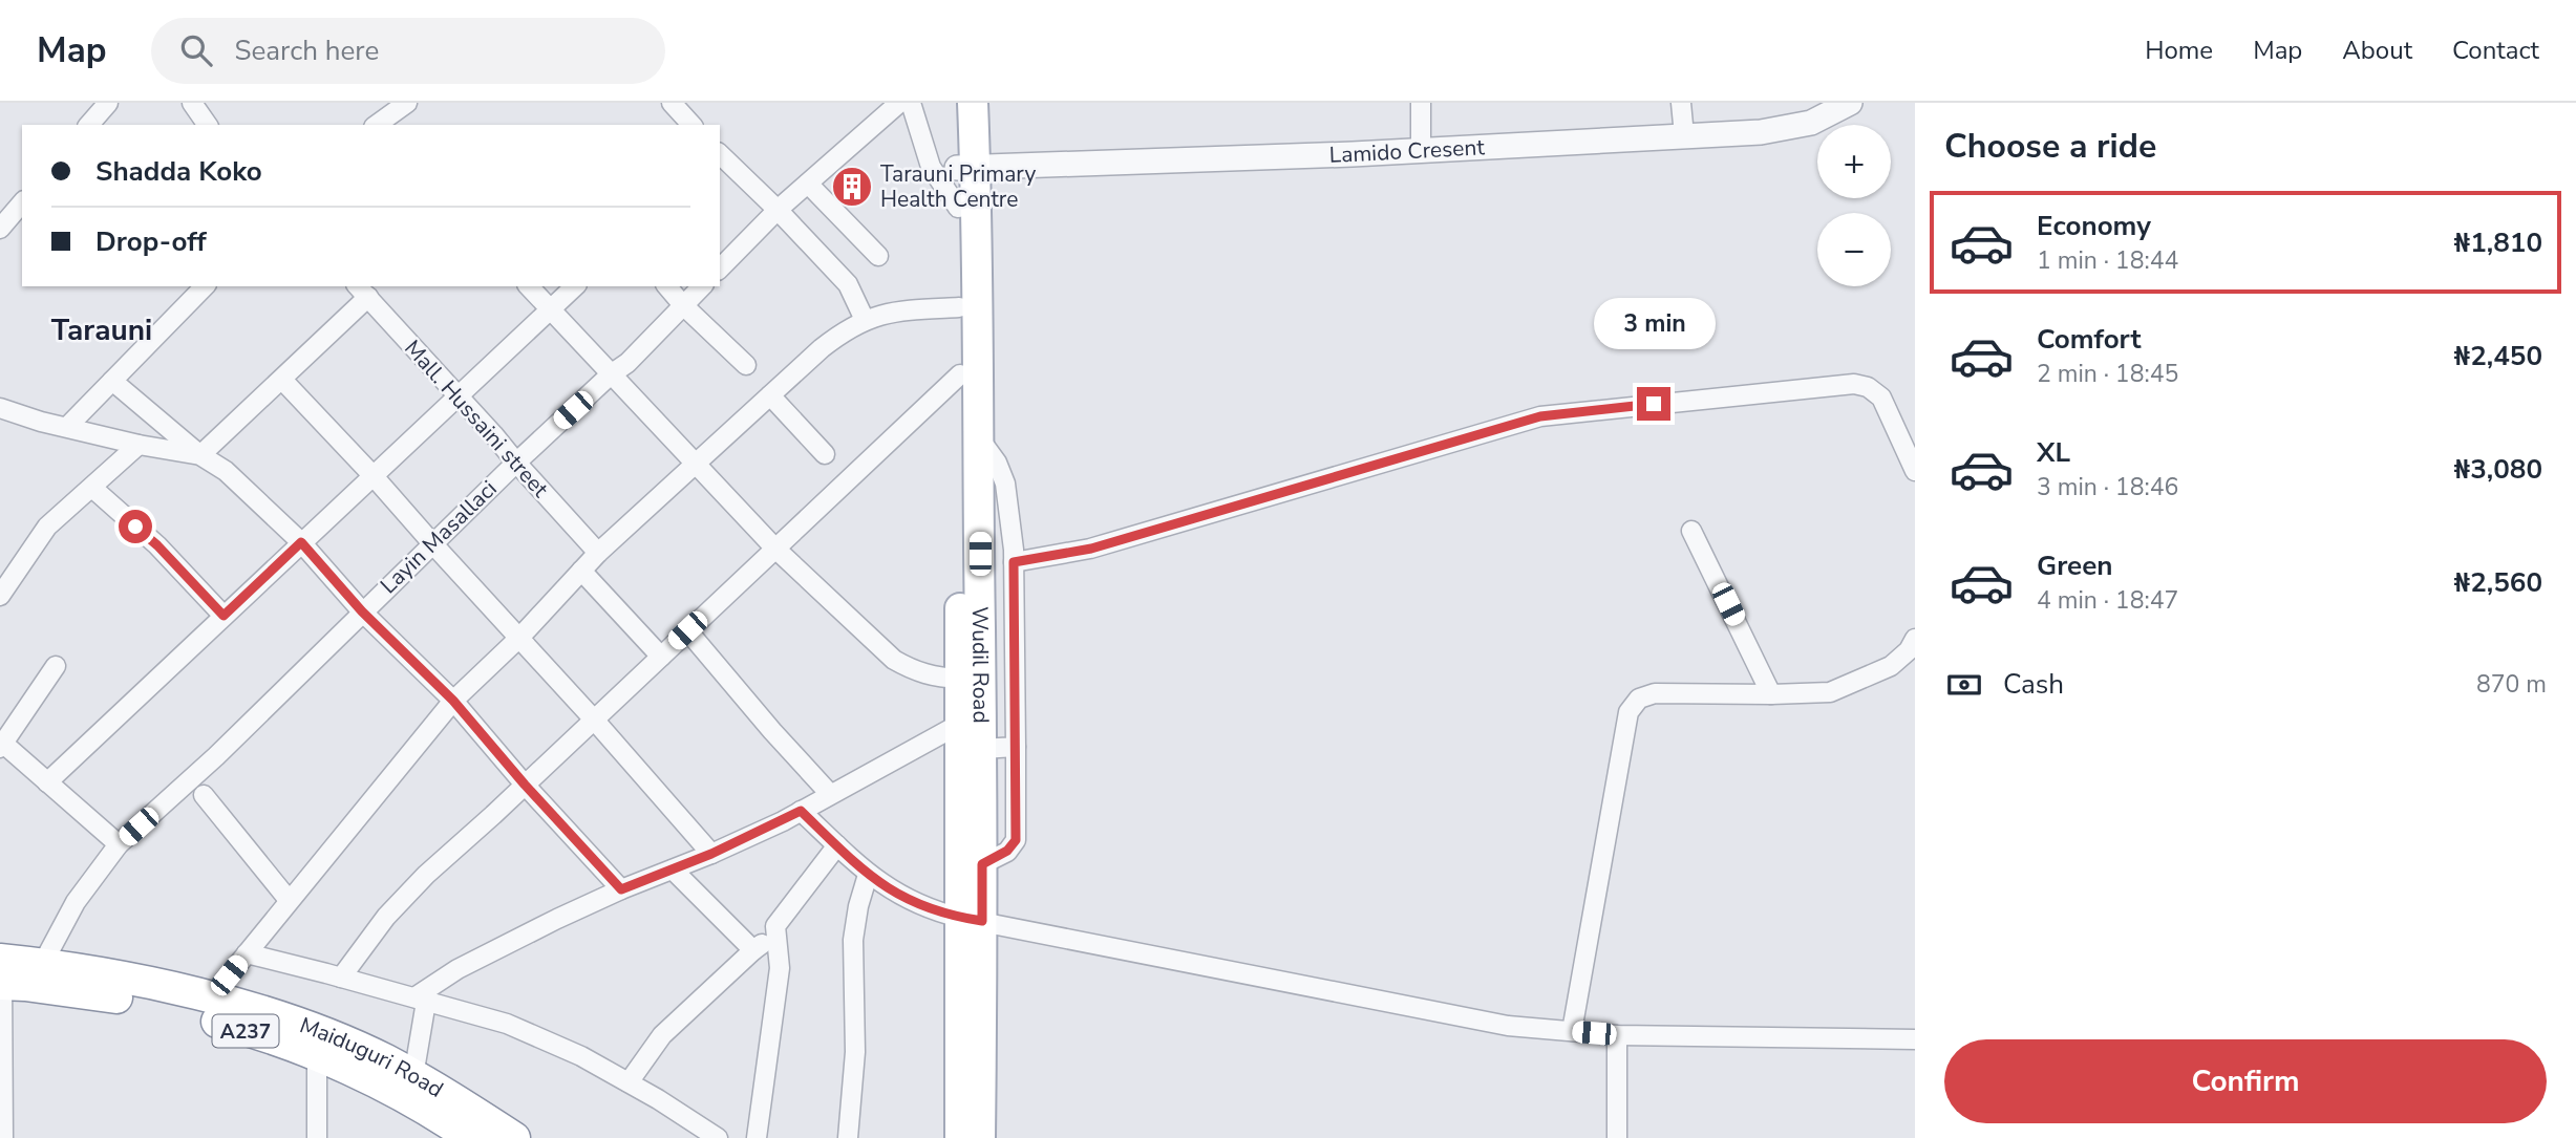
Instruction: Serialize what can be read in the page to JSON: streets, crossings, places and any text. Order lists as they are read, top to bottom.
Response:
{
  "streets": {
    "highway": ["A237", "Maiduguri Road"],
    "main road": ["Wudil Road"],
    "street": ["Lamido Cresent", "Mall. Hussaini street", "Layin Masallaci"]
  },
  "crossings": [
    ["Lamido Cresent", "Wudil Road"],
    ["Mall. Hussaini street", "Layin Masallaci"],
    ["Layin Masallaci", "Maiduguri Road"]
  ],
  "districts": ["Tarauni"],
  "places": {
    "building": ["Tarauni Primary Health Centre"]
  },
  "page": {
    "header": "Map",
    "search": "Search here",
    "nav": [
      "Home",
      "Map",
      "About",
      "Contact"
    ],
    "heading": "Choose a ride",
    "map_buttons": ["+", "−"],
    "banner": ["Shadda Koko", "Drop-off"],
    "list": [
      {
        "name": "Economy",
        "note": "1 min · 18:44",
        "value": "₦1,810"
      },
      {
        "name": "Comfort",
        "note": "2 min · 18:45",
        "value": "₦2,450"
      },
      {
        "name": "XL",
        "note": "3 min · 18:46",
        "value": "₦3,080"
      },
      {
        "name": "Green",
        "note": "4 min · 18:47",
        "value": "₦2,560"
      }
    ],
    "bubble": "3 min",
    "pay": ["Cash", "870 m"],
    "buttons": "Confirm"
  }
}
